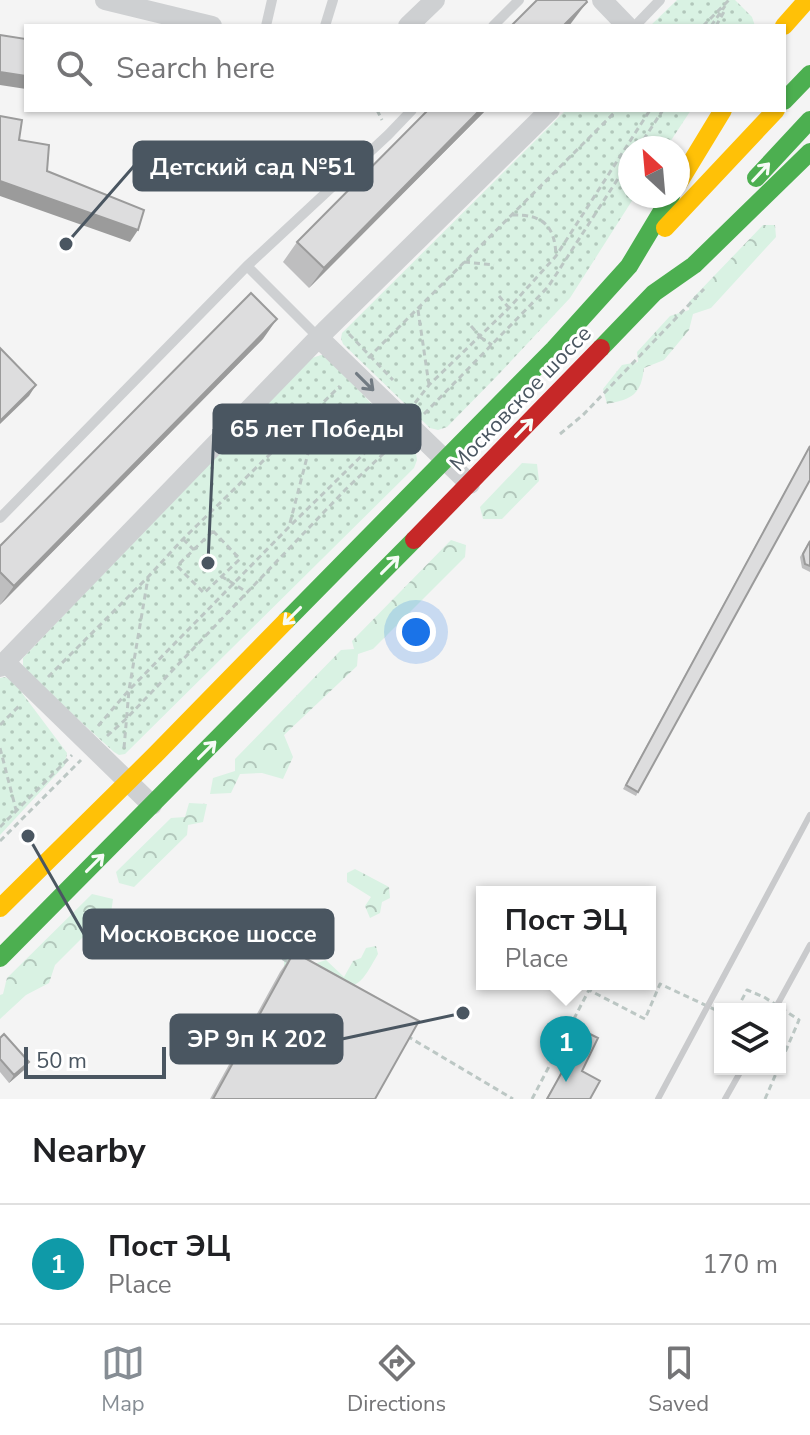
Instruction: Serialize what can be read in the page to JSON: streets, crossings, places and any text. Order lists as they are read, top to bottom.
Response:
{
  "streets": {
    "main road": ["Московское шоссе"]
  },
  "places": [
    "Детский сад №51",
    "65 лет Победы",
    "Московское шоссе",
    "ЭР 9п К 202"
  ],
  "scale_bar": "50 m",
  "north": "top left",
  "page": {
    "search": "Search here",
    "popup": ["Пост ЭЦ", "Place"],
    "pins": "1",
    "scale": "50 m",
    "heading": "Nearby",
    "list": [
      {
        "mark": "1",
        "name": "Пост ЭЦ",
        "note": "Place",
        "value": "170 m"
      }
    ],
    "nav": ["Map", "Directions", "Saved"]
  }
}
